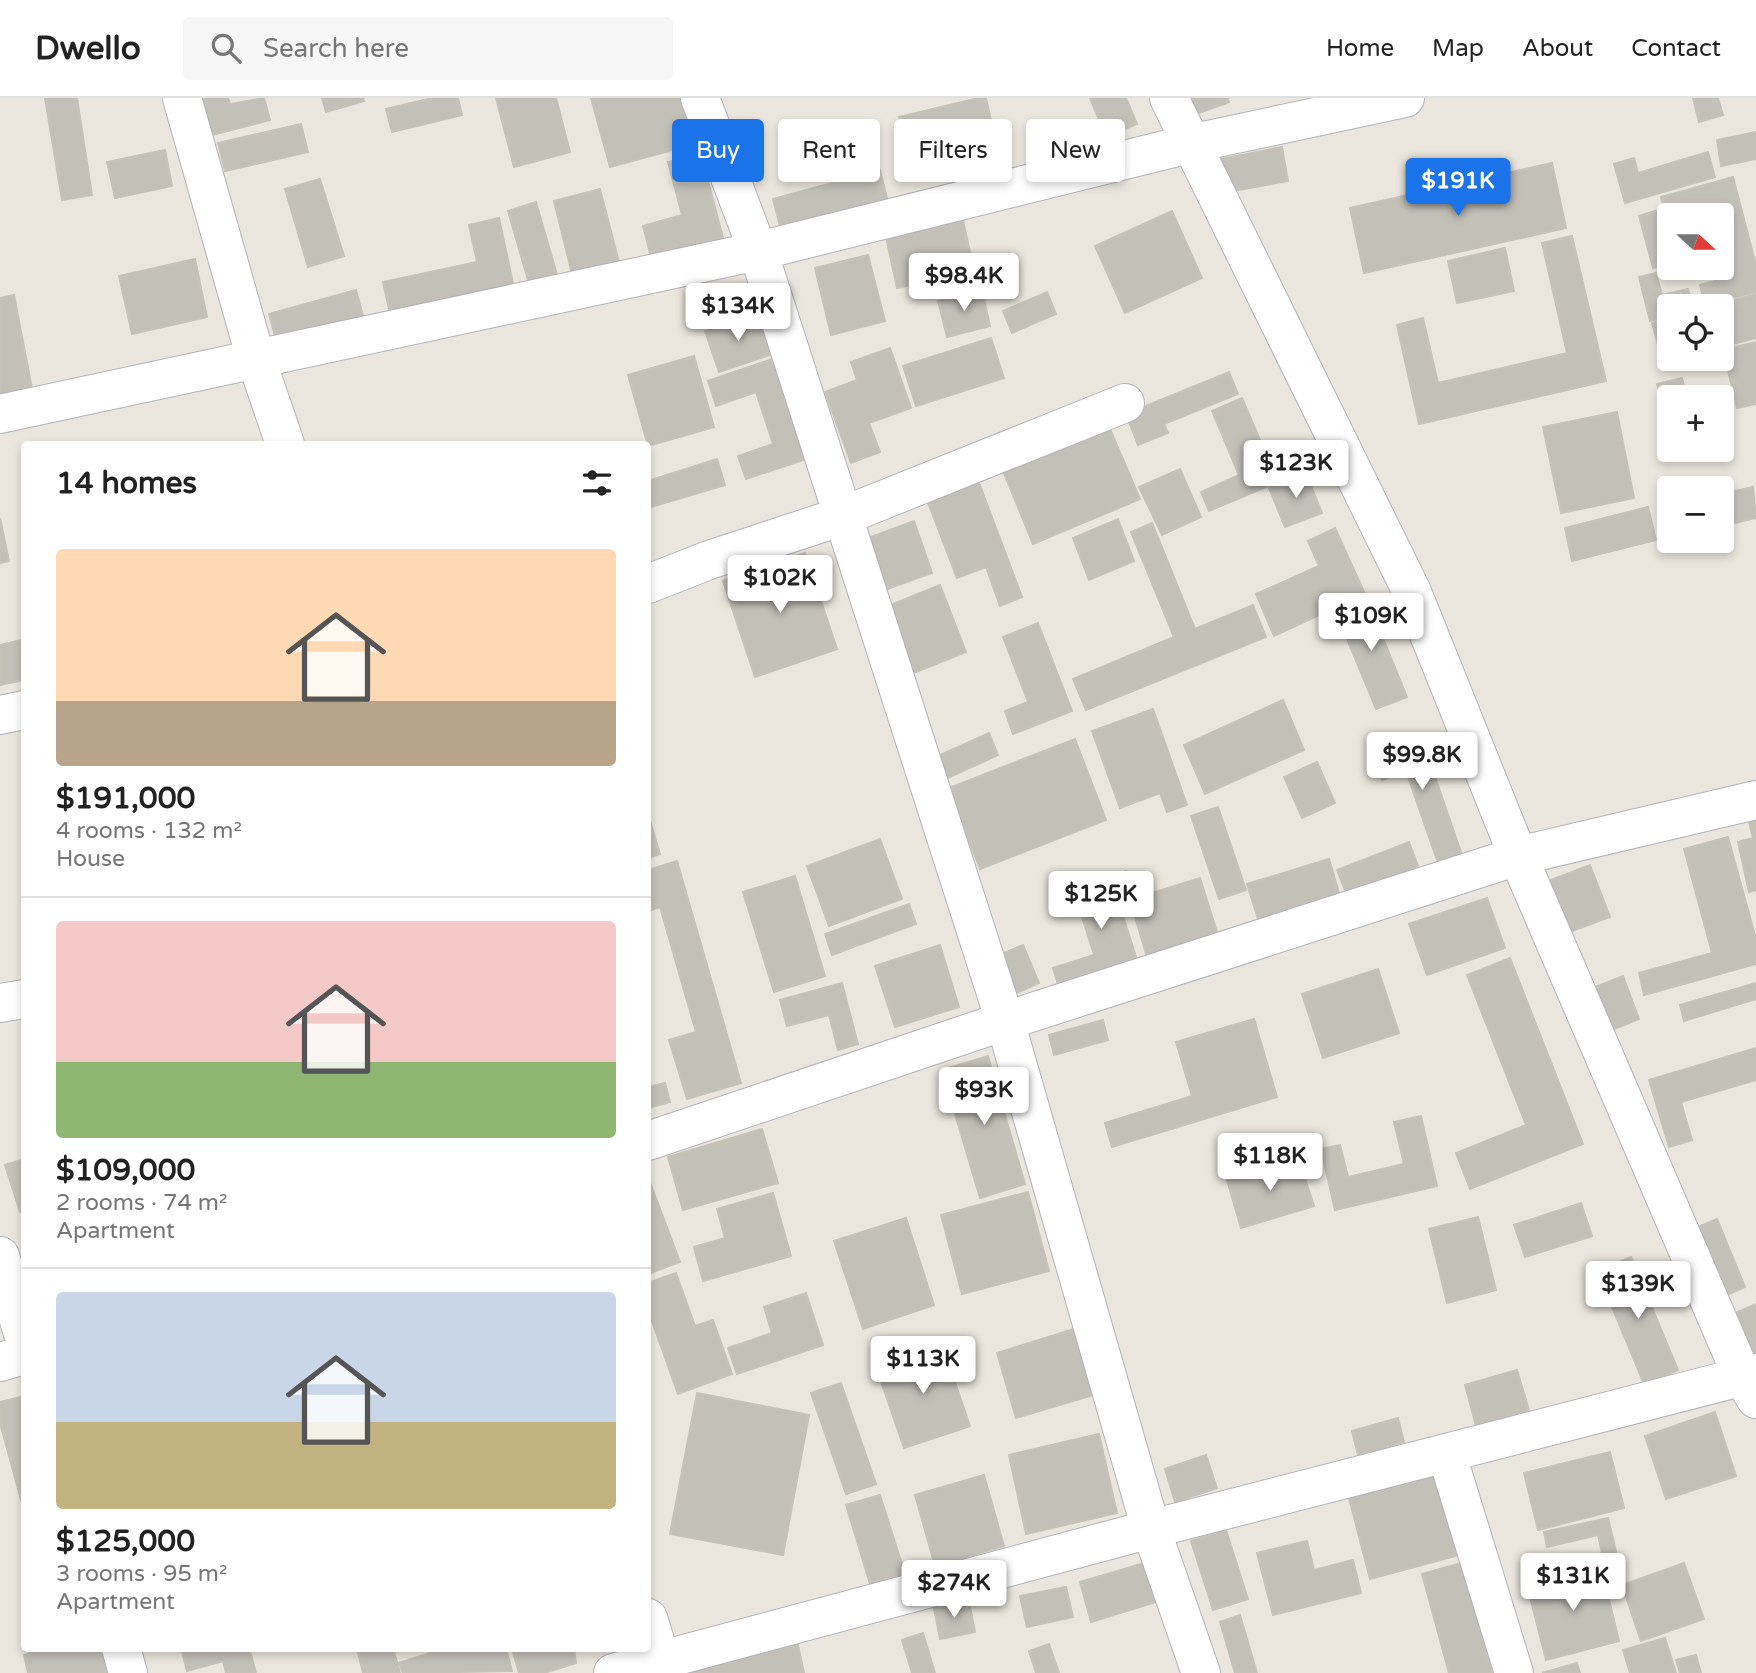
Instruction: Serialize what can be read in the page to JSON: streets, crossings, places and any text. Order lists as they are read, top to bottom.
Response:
{
  "north": "right",
  "page": {
    "header": "Dwello",
    "search": "Search here",
    "nav": [
      "Home",
      "Map",
      "About",
      "Contact"
    ],
    "chip": [
      "Buy",
      "Rent",
      "Filters",
      "New"
    ],
    "price": [
      "$191K",
      "$98.4K",
      "$134K",
      "$123K",
      "$102K",
      "$109K",
      "$99.8K",
      "$125K",
      "$93K",
      "$118K",
      "$139K",
      "$113K",
      "$131K",
      "$274K"
    ],
    "map_buttons": ["+", "−"],
    "heading": "14 homes",
    "list": [
      {
        "name": "$191,000",
        "note": "4 rooms · 132 m² · House"
      },
      {
        "name": "$109,000",
        "note": "2 rooms · 74 m² · Apartment"
      },
      {
        "name": "$125,000",
        "note": "3 rooms · 95 m² · Apartment"
      }
    ]
  }
}
